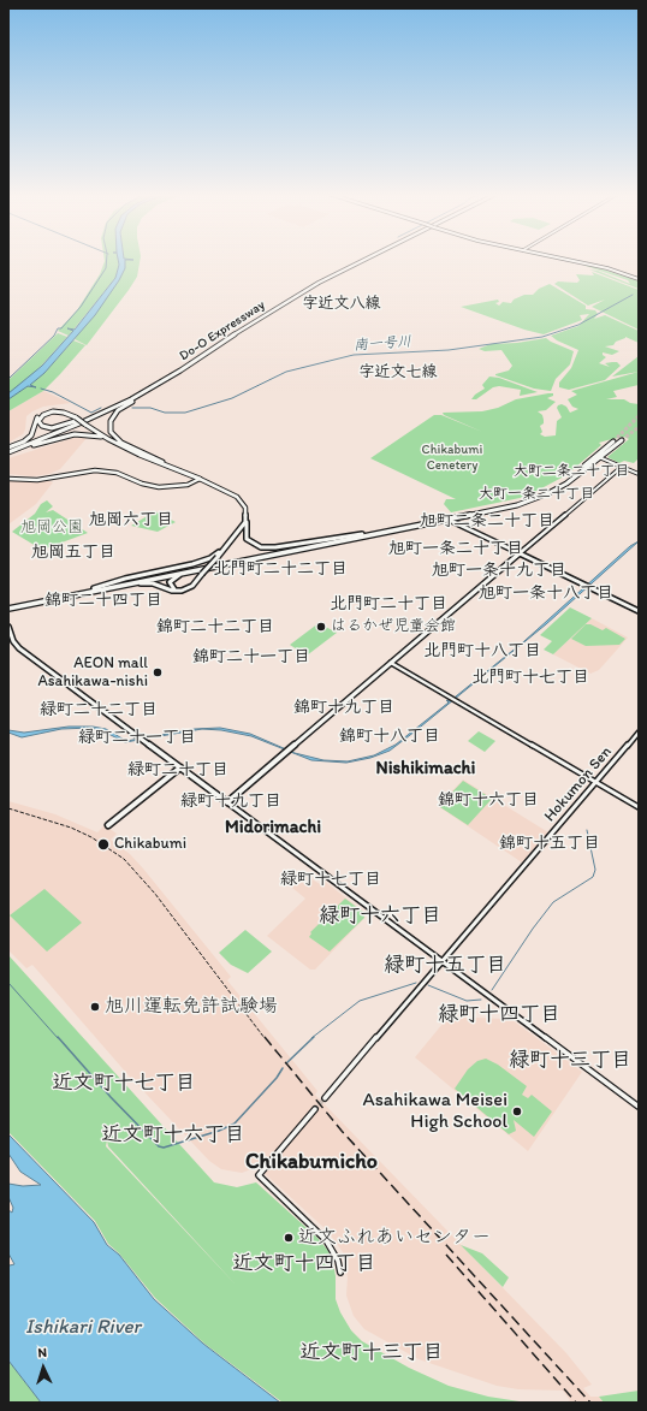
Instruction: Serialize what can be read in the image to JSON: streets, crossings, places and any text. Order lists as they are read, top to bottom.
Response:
{
  "streets": {
    "highway": ["Do-O Expressway"],
    "street": ["Hokumon Sen"]
  },
  "districts": [
    "字近文八線",
    "字近文七線",
    "大町二条二十丁目",
    "大町一条二十丁目",
    "旭岡六丁目",
    "旭町二条二十丁目",
    "旭町一条二十丁目",
    "旭岡五丁目",
    "北門町二十二丁目",
    "旭町一条十九丁目",
    "旭町一条十八丁目",
    "錦町二十四丁目",
    "北門町二十丁目",
    "錦町二十二丁目",
    "北門町十八丁目",
    "錦町二十一丁目",
    "北門町十七丁目",
    "錦町十九丁目",
    "緑町二十二丁目",
    "錦町十八丁目",
    "緑町二十一丁目",
    "Nishikimachi",
    "緑町二十丁目",
    "錦町十六丁目",
    "緑町十九丁目",
    "Midorimachi",
    "錦町十五丁目",
    "緑町十七丁目",
    "緑町十六丁目",
    "緑町十五丁目",
    "緑町十四丁目",
    "緑町十三丁目",
    "近文町十七丁目",
    "近文町十六丁目",
    "Chikabumicho",
    "近文町十四丁目",
    "近文町十三丁目"
  ],
  "water": ["南一号川", "Ishikari River"],
  "parks": ["Chikabumi Cenetery", "旭岡公園"],
  "places": [
    "はるかぜ児童会館",
    "AEON mall Asahikawa-nishi",
    "Chikabumi",
    "旭川運転免許試験場",
    "Asahikawa Meisei High School",
    "近文ふれあいセンター"
  ],
  "north": "top"
}
